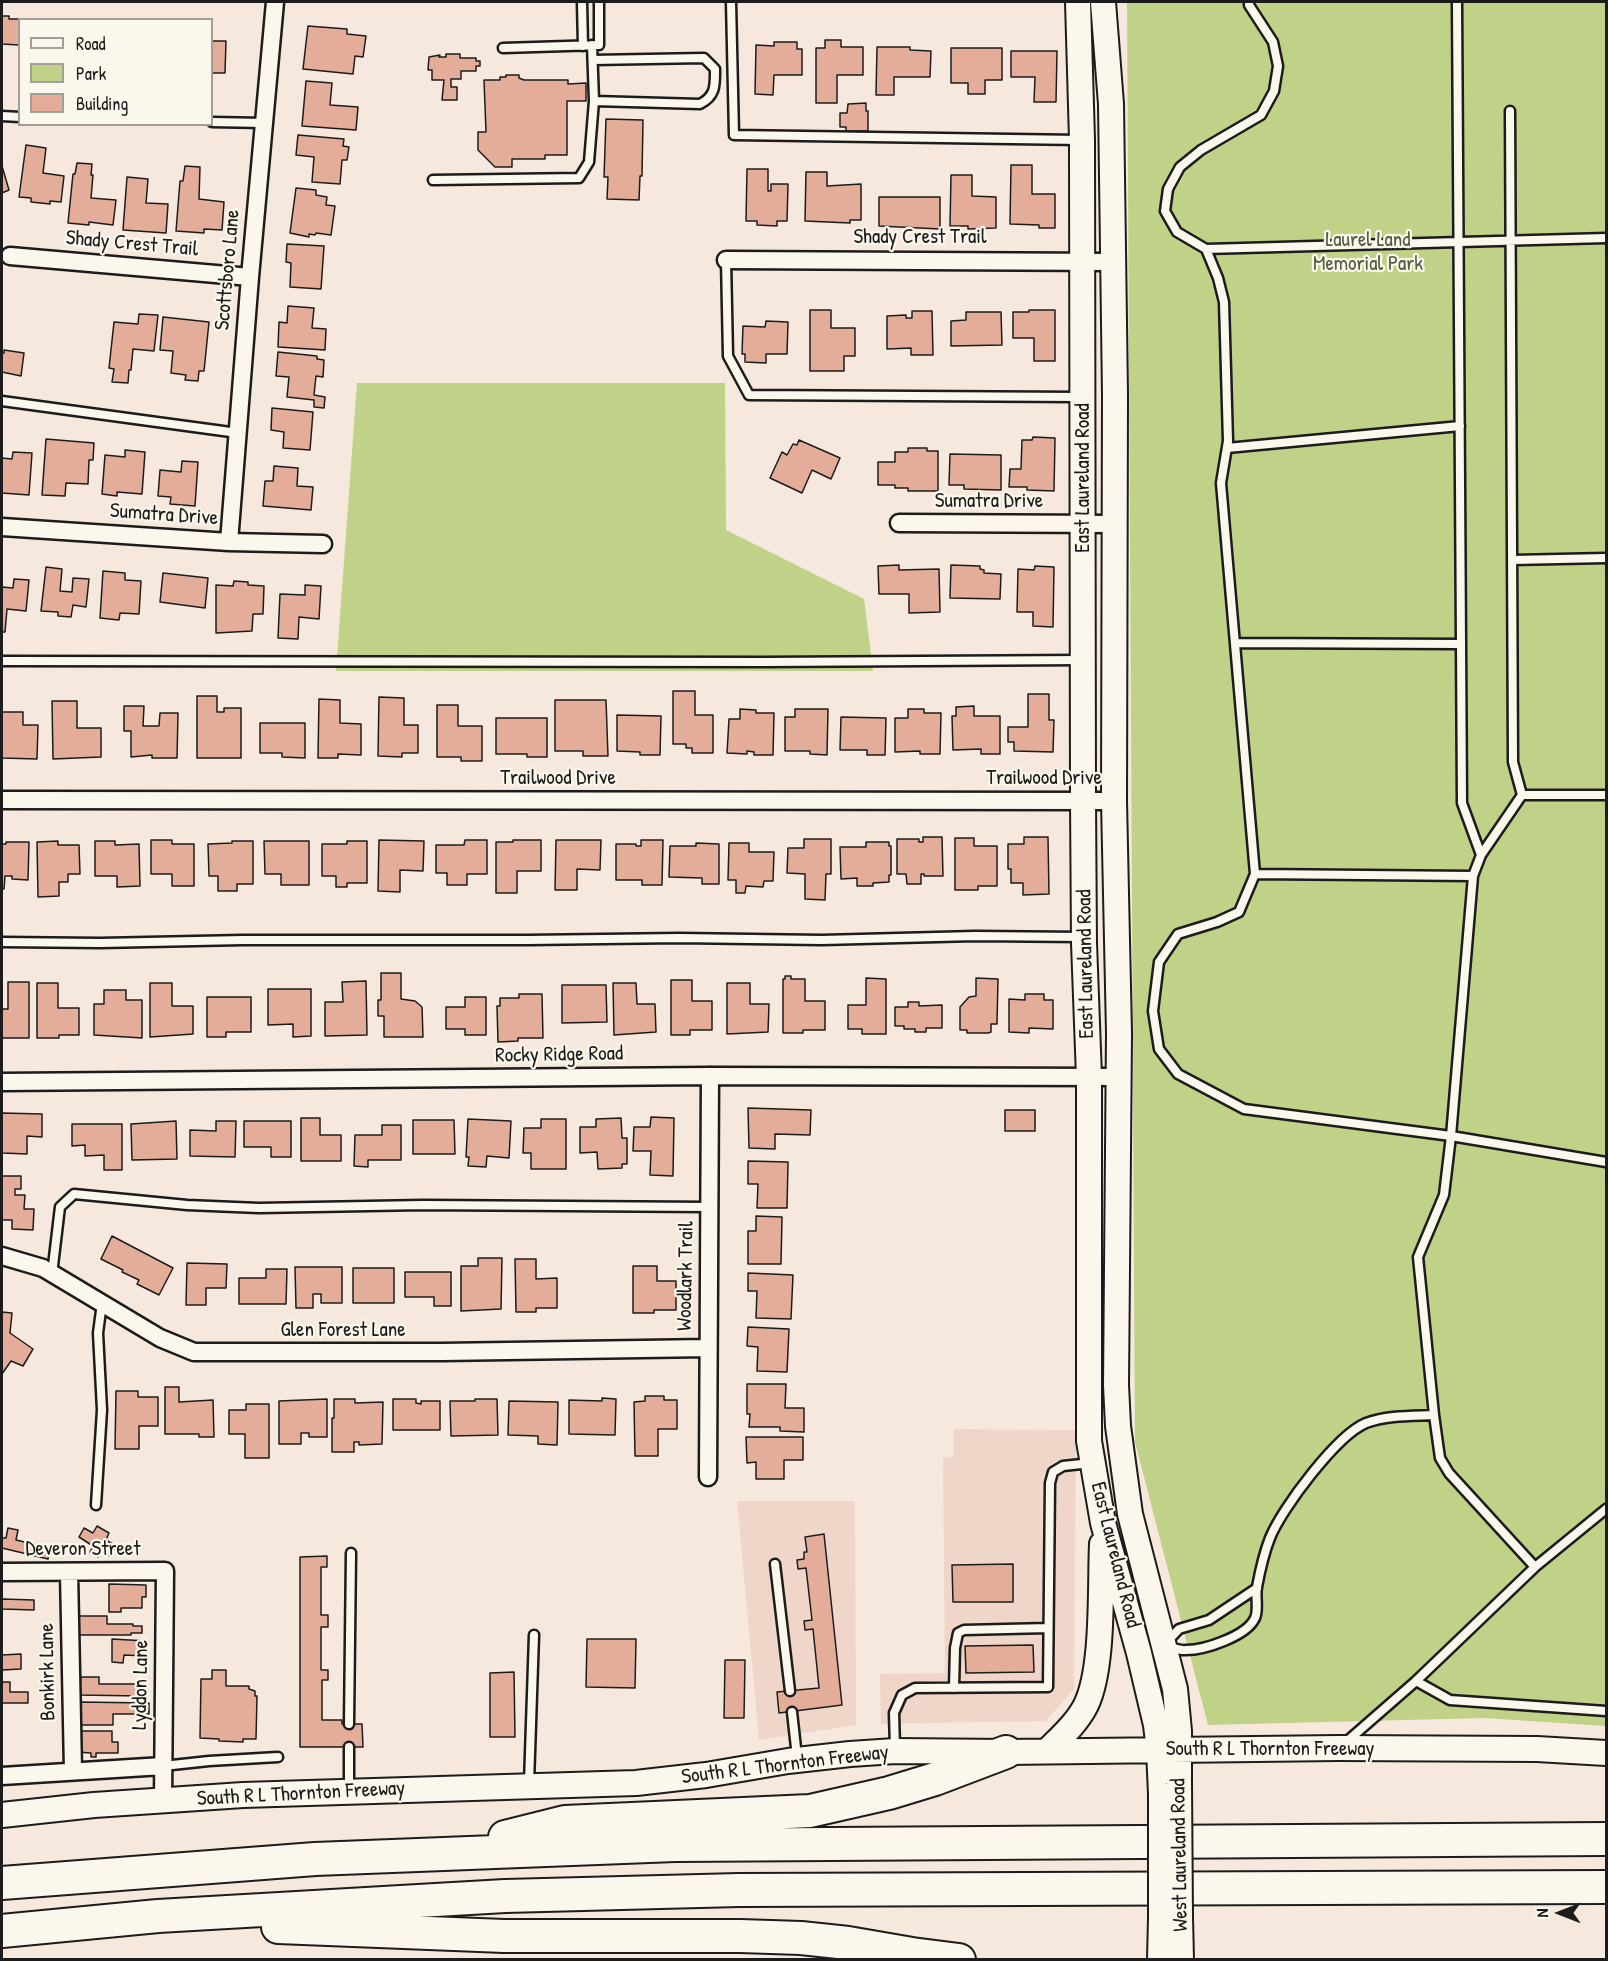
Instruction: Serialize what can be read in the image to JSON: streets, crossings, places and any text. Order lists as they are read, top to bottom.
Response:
{
  "streets": {
    "main road": ["East Laureland Road", "South R L Thornton Freeway", "West Laureland Road"],
    "street": [
      "Shady Crest Trail",
      "Scottsboro Lane",
      "Sumatra Drive",
      "Trailwood Drive",
      "Rocky Ridge Road",
      "Woodlark Trail",
      "Glen Forest Lane",
      "Deveron Street",
      "Bonkirk Lane",
      "Lyddon Lane"
    ]
  },
  "crossings": [
    ["Shady Crest Trail", "Scottsboro Lane"],
    ["Shady Crest Trail", "East Laureland Road"],
    ["Scottsboro Lane", "Sumatra Drive"],
    ["East Laureland Road", "Sumatra Drive"],
    ["East Laureland Road", "Trailwood Drive"],
    ["East Laureland Road", "Rocky Ridge Road"],
    ["East Laureland Road", "South R L Thornton Freeway"],
    ["East Laureland Road", "West Laureland Road"],
    ["Rocky Ridge Road", "Woodlark Trail"],
    ["Woodlark Trail", "Glen Forest Lane"],
    ["Deveron Street", "Bonkirk Lane"],
    ["Deveron Street", "Lyddon Lane"],
    ["Lyddon Lane", "South R L Thornton Freeway"]
  ],
  "parks": ["Laurel Land Memorial Park"],
  "legend": ["Road", "Park", "Building"],
  "north": "left"
}
